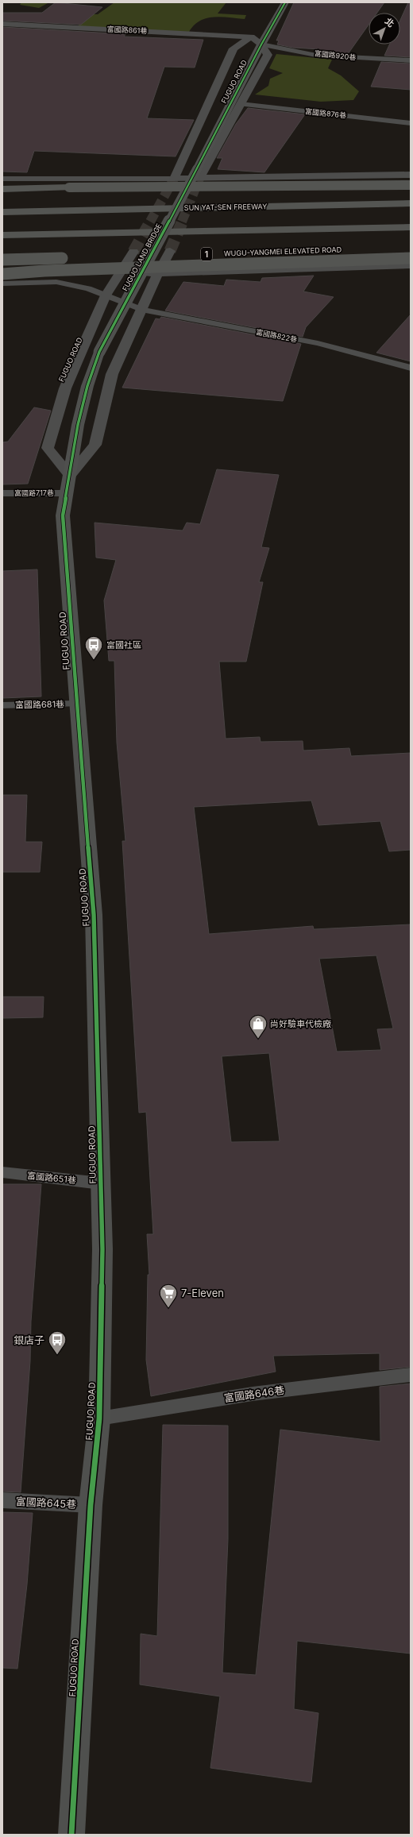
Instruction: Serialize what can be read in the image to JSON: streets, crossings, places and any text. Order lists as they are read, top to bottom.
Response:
{
  "streets": {
    "highway": ["SUN YAT-SEN FREEWAY"],
    "street": ["富國路861巷", "FUGUO ROAD", "FUGUO LAND BRIDGE"],
    "lane": [
      "富國路920巷",
      "富國路876巷",
      "富國路822巷",
      "富國路717巷",
      "富國路681巷",
      "富國路651巷",
      "富國路646巷",
      "富國路645巷"
    ]
  },
  "crossings": [
    ["富國路861巷", "FUGUO ROAD"],
    ["富國路920巷", "FUGUO ROAD"],
    ["FUGUO ROAD", "富國路876巷"],
    ["FUGUO ROAD", "FUGUO LAND BRIDGE"],
    ["FUGUO ROAD", "富國路822巷"],
    ["FUGUO ROAD", "富國路717巷"],
    ["FUGUO ROAD", "富國路681巷"],
    ["FUGUO ROAD", "富國路651巷"],
    ["FUGUO ROAD", "富國路646巷"],
    ["FUGUO ROAD", "富國路645巷"]
  ],
  "places": {
    "bus stop": ["富國社區", "銀店子"],
    "shop": ["尚好驗車代檢廠"],
    "supermarket": ["7-Eleven"]
  },
  "north": "top right"
}
